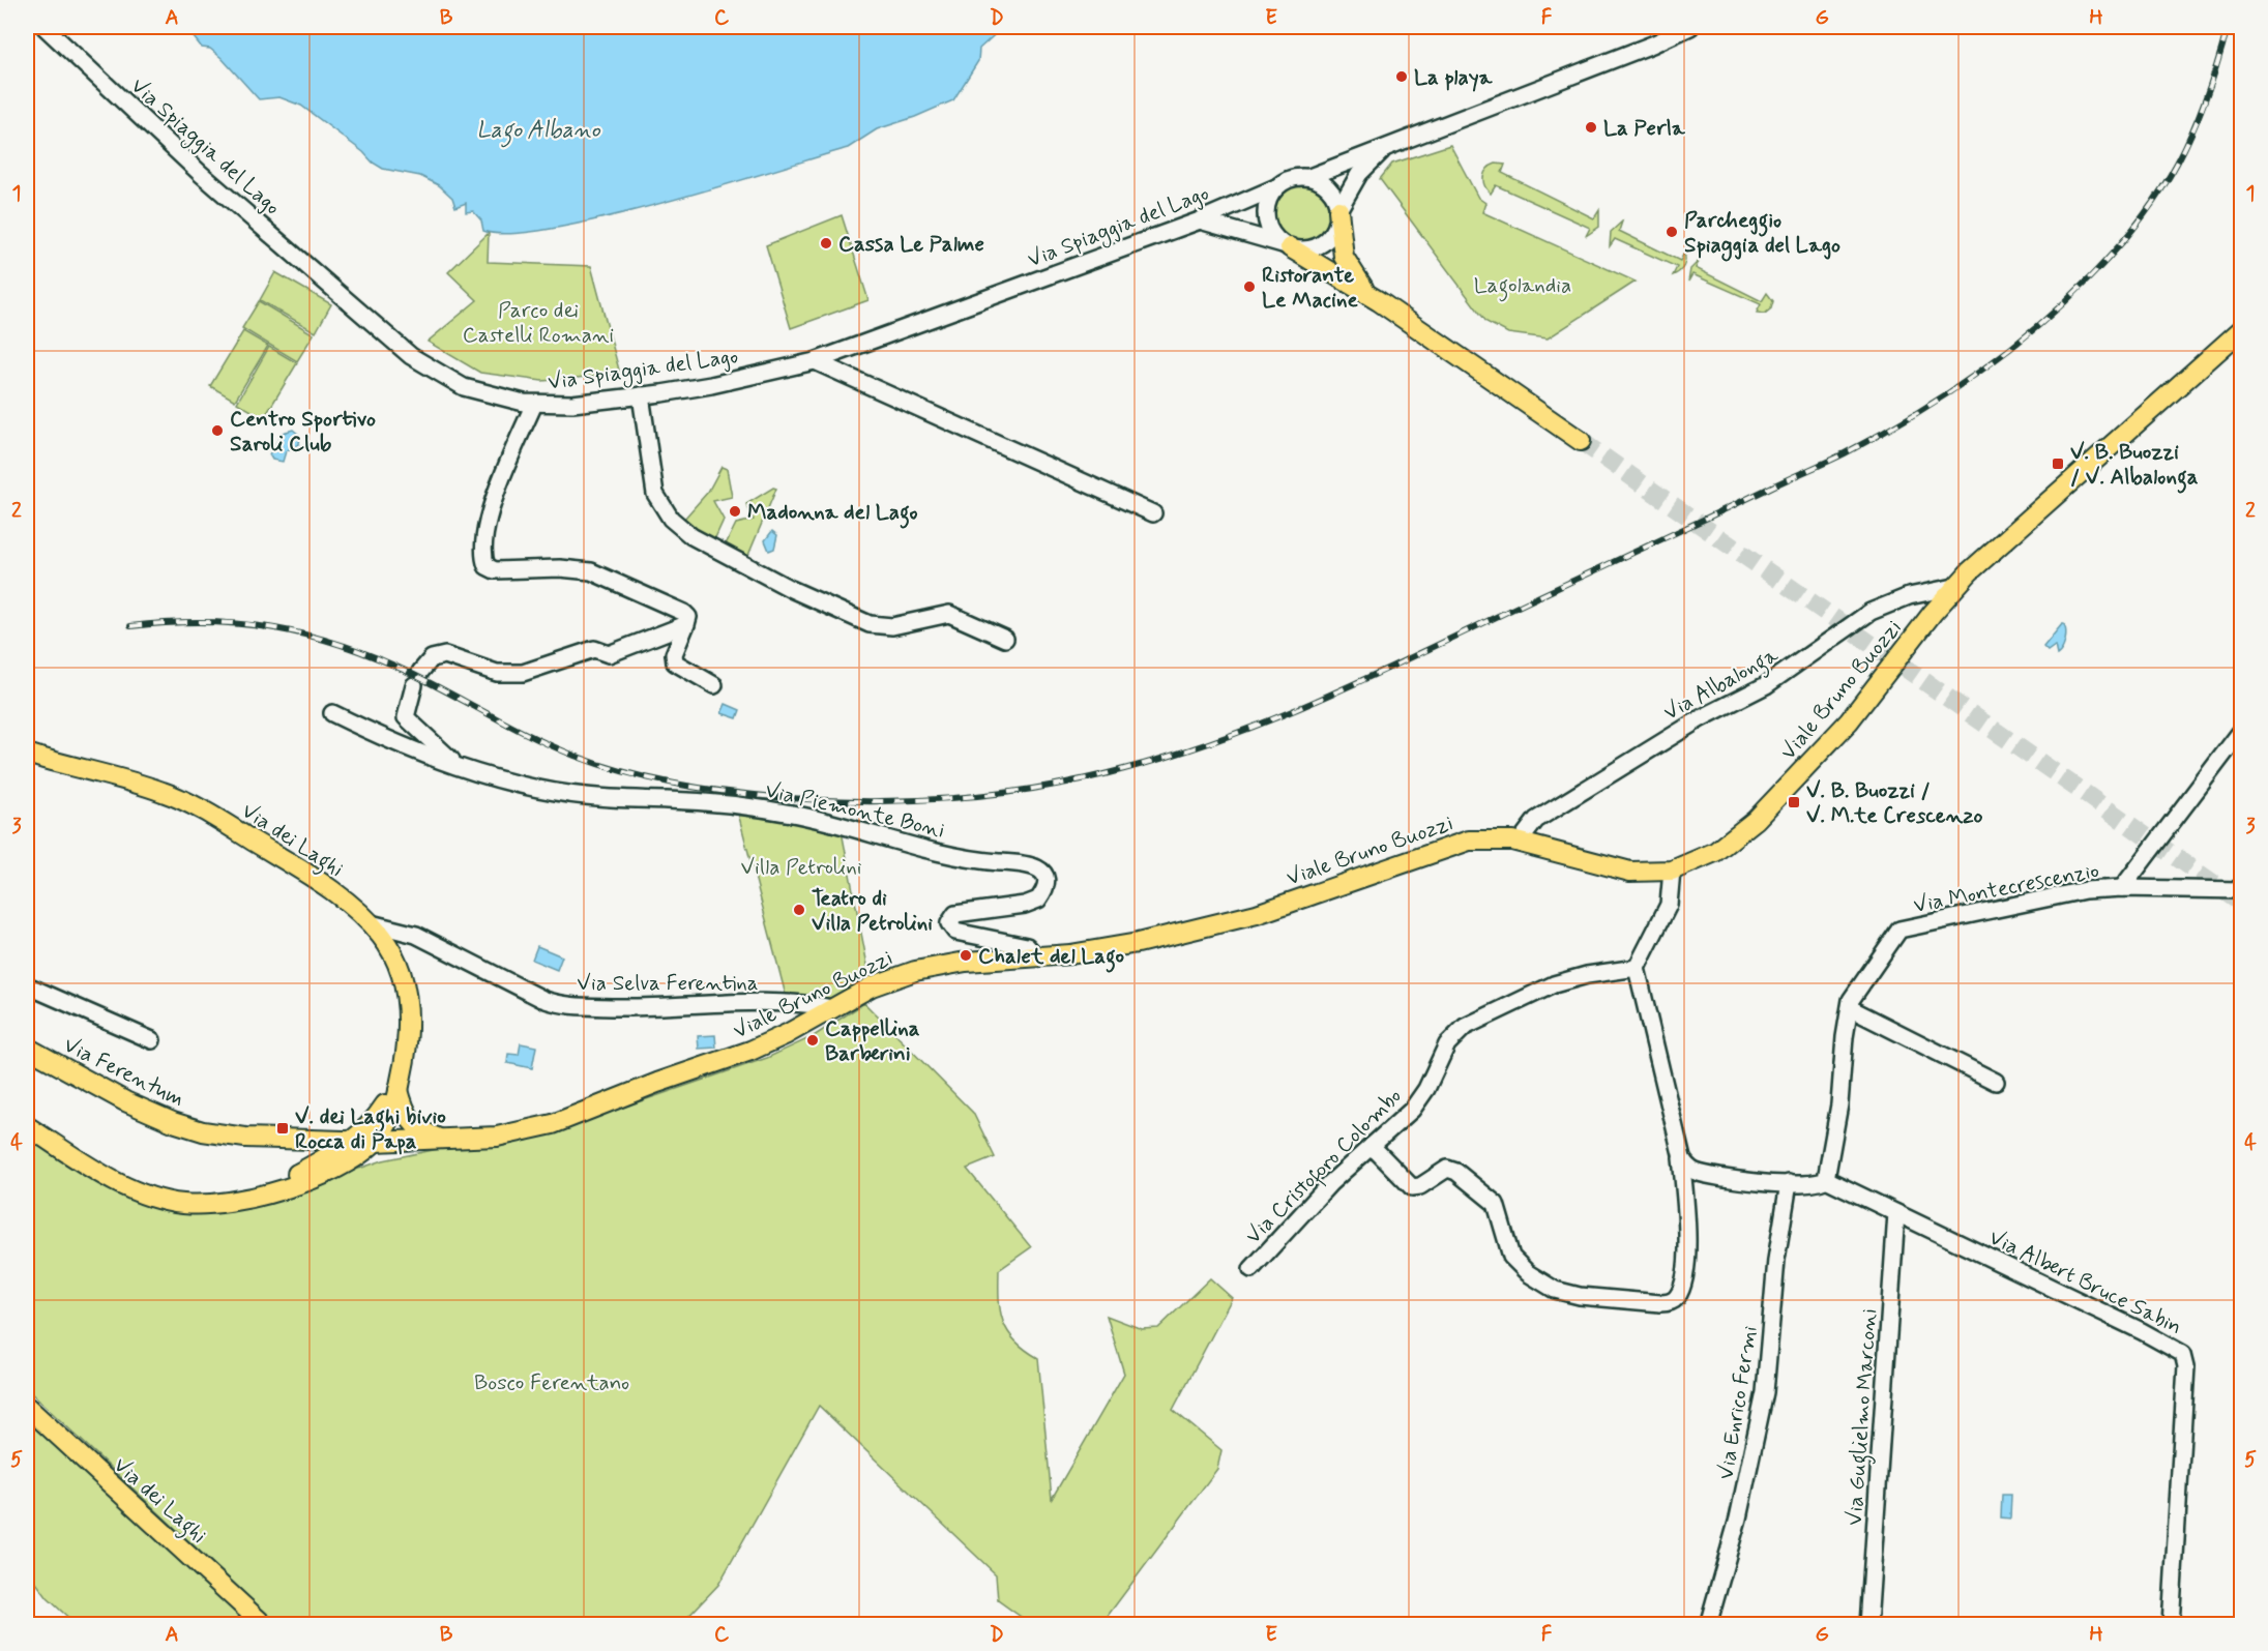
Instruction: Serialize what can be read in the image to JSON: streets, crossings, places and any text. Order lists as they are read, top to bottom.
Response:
{
  "streets": {
    "main road": ["Viale Bruno Buozzi", "Via dei Laghi", "Via Ferentum"],
    "street": [
      "Via Spiaggia del Lago",
      "Via Albalonga",
      "Via Piemonte Boni",
      "Via Montecrescenzio",
      "Via Selva Ferentina",
      "Via Cristoforo Colombo",
      "Via Albert Bruce Sabin",
      "Via Enrico Fermi",
      "Via Guglielmo Marconi"
    ]
  },
  "crossings": [
    ["Via Albalonga", "Viale Bruno Buozzi"],
    ["Viale Bruno Buozzi", "Via Piemonte Boni"],
    ["Viale Bruno Buozzi", "Via Selva Ferentina"],
    ["Viale Bruno Buozzi", "Via Ferentum"],
    ["Via dei Laghi", "Via Selva Ferentina"],
    ["Via dei Laghi", "Via Ferentum"],
    ["Via Montecrescenzio", "Via Albert Bruce Sabin"],
    ["Via Albert Bruce Sabin", "Via Guglielmo Marconi"]
  ],
  "water": ["Lago Albano"],
  "parks": [
    "Lagolandia",
    "Parco dei Castelli Romani",
    "Villa Petrolini",
    "Bosco Ferentano"
  ],
  "places": {
    "other": [
      "La playa",
      "La Perla",
      "Parcheggio Spiaggia del Lago",
      "Cassa Le Palme",
      "Ristorante Le Macine",
      "Centro Sportivo Saroli Club",
      "Madonna del Lago",
      "Teatro di Villa Petrolini",
      "Chalet del Lago",
      "Cappellina Barberini"
    ],
    "transit": ["V. B. Buozzi / V. Albalonga", "V. B. Buozzi / V. M.te Crescenzo", "V. dei Laghi bivio Rocca di Papa"]
  },
  "grid": {
    "columns": [
      "A",
      "B",
      "C",
      "D",
      "E",
      "F",
      "G",
      "H"
    ],
    "rows": [
      "1",
      "2",
      "3",
      "4",
      "5"
    ]
  }
}
